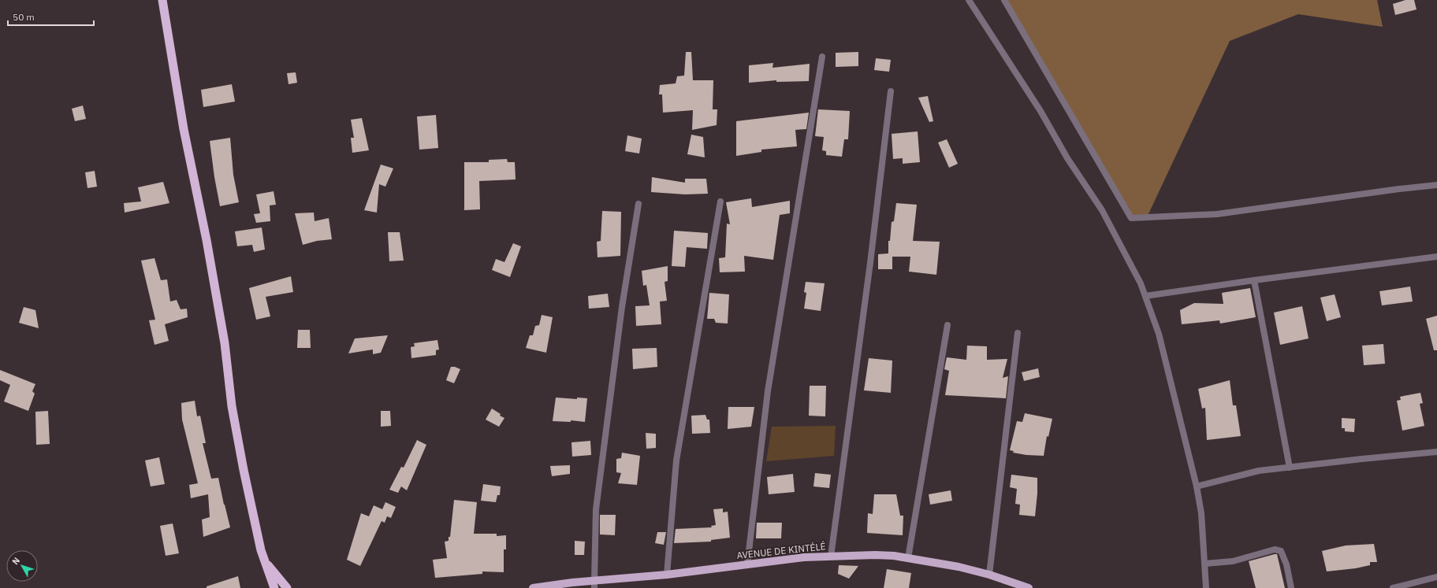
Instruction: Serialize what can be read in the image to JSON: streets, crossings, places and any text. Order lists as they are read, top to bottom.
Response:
{
  "streets": {
    "main road": ["AVENUE DE KINTÉLÉ"]
  },
  "scale_bar": "50 m",
  "north": "top left"
}
